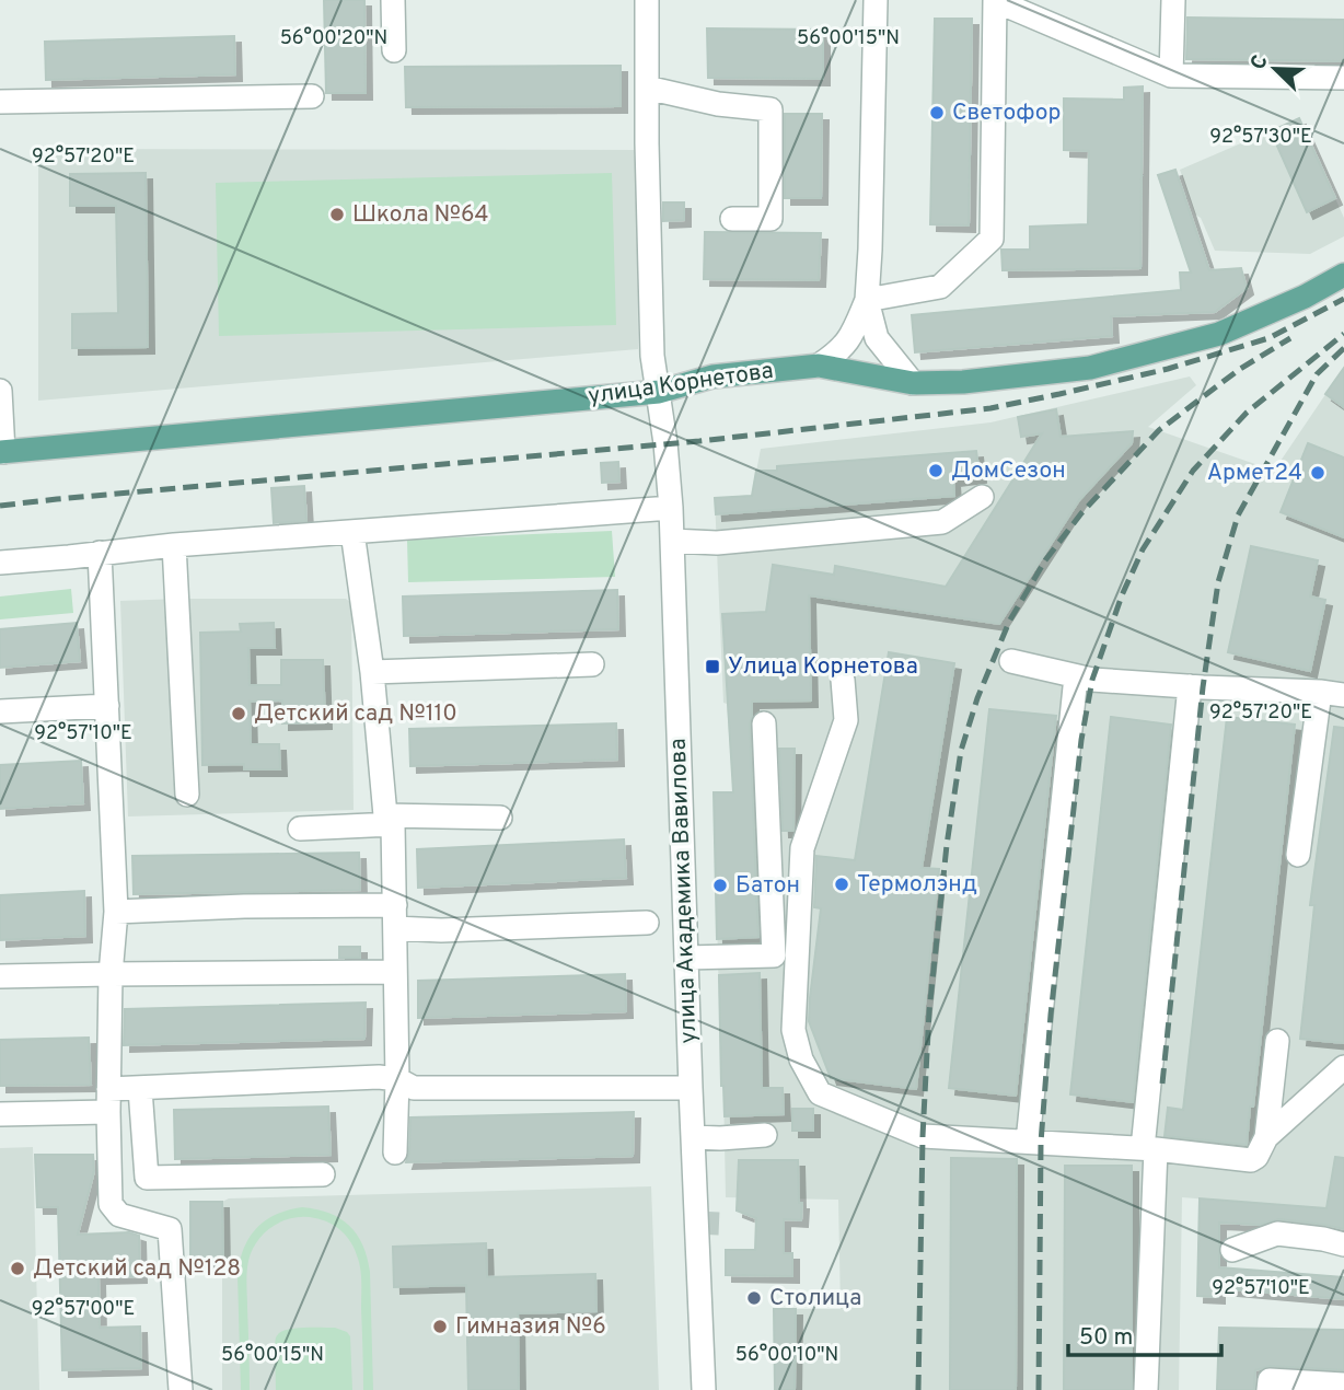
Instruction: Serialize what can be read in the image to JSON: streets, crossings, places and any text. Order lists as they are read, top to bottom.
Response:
{
  "streets": {
    "main road": ["улица Корнетова"],
    "street": ["улица Академика Вавилова"]
  },
  "crossings": [
    ["улица Корнетова", "улица Академика Вавилова"]
  ],
  "places": {
    "other": [
      "Светофор",
      "Школа №64",
      "ДомСезон",
      "Армет24",
      "Детский сад №110",
      "Термолэнд",
      "Батон",
      "Детский сад №128",
      "Столица",
      "Гимназия №6"
    ],
    "transit": ["Улица Корнетова"]
  },
  "scale_bar": "50 m",
  "north": "top left",
  "coordinates": [
    "56°00'20\"N",
    "56°00'15\"N",
    "92°57'30\"E",
    "92°57'20\"E",
    "92°57'10\"E",
    "92°57'00\"E",
    "56°00'10\"N"
  ]
}
